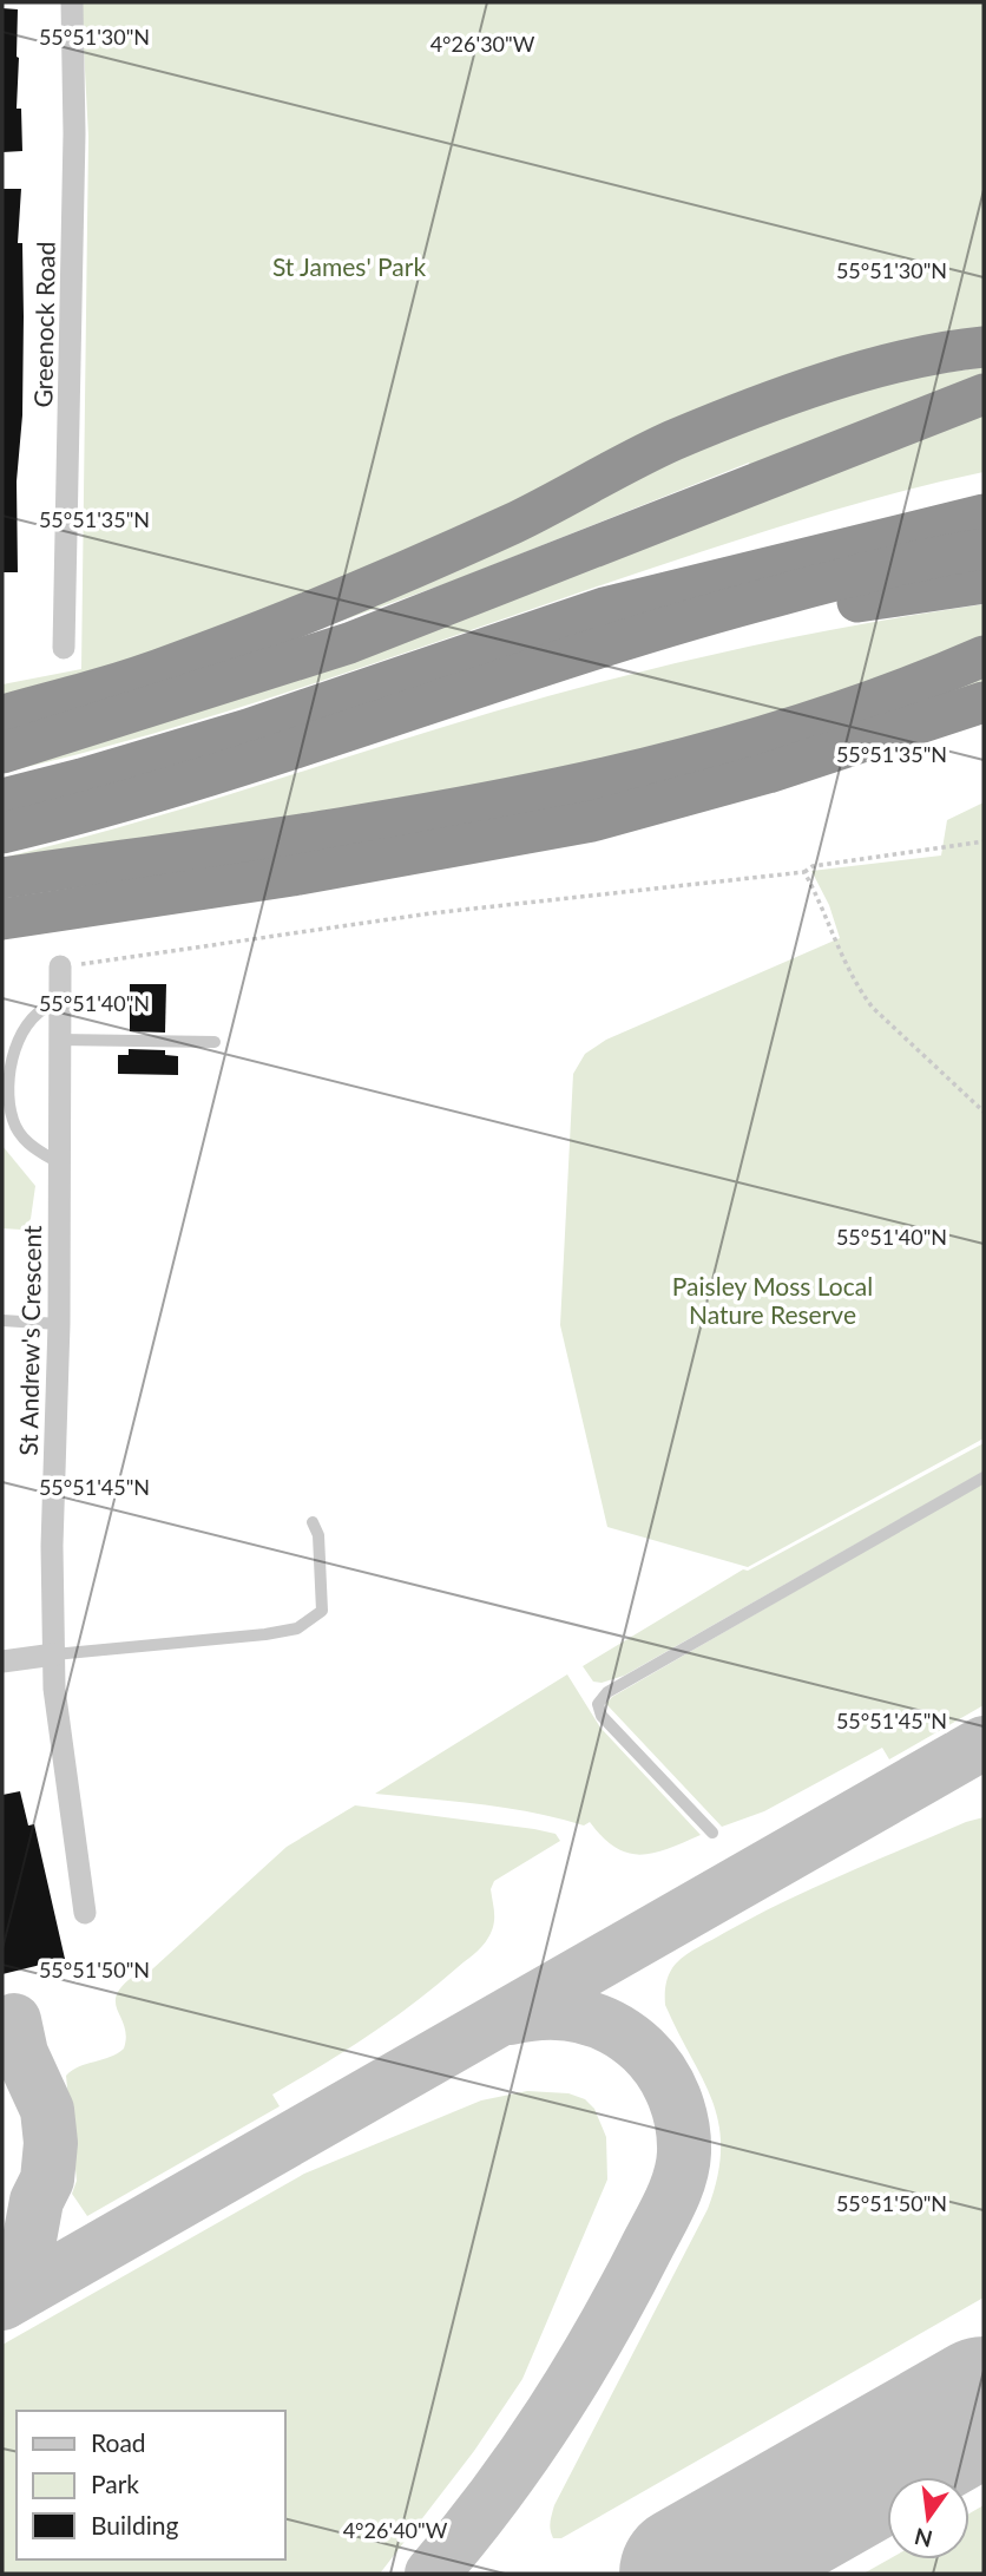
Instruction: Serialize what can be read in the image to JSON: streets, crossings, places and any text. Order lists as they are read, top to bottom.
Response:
{
  "streets": {
    "street": ["Greenock Road", "St Andrew's Crescent"]
  },
  "parks": ["St James' Park", "Paisley Moss Local Nature Reserve"],
  "legend": ["Road", "Park", "Building"],
  "north": "bottom",
  "coordinates": [
    "55°51'30\"N",
    "4°26'30\"W",
    "55°51'35\"N",
    "55°51'40\"N",
    "55°51'45\"N",
    "55°51'50\"N",
    "4°26'40\"W"
  ]
}
